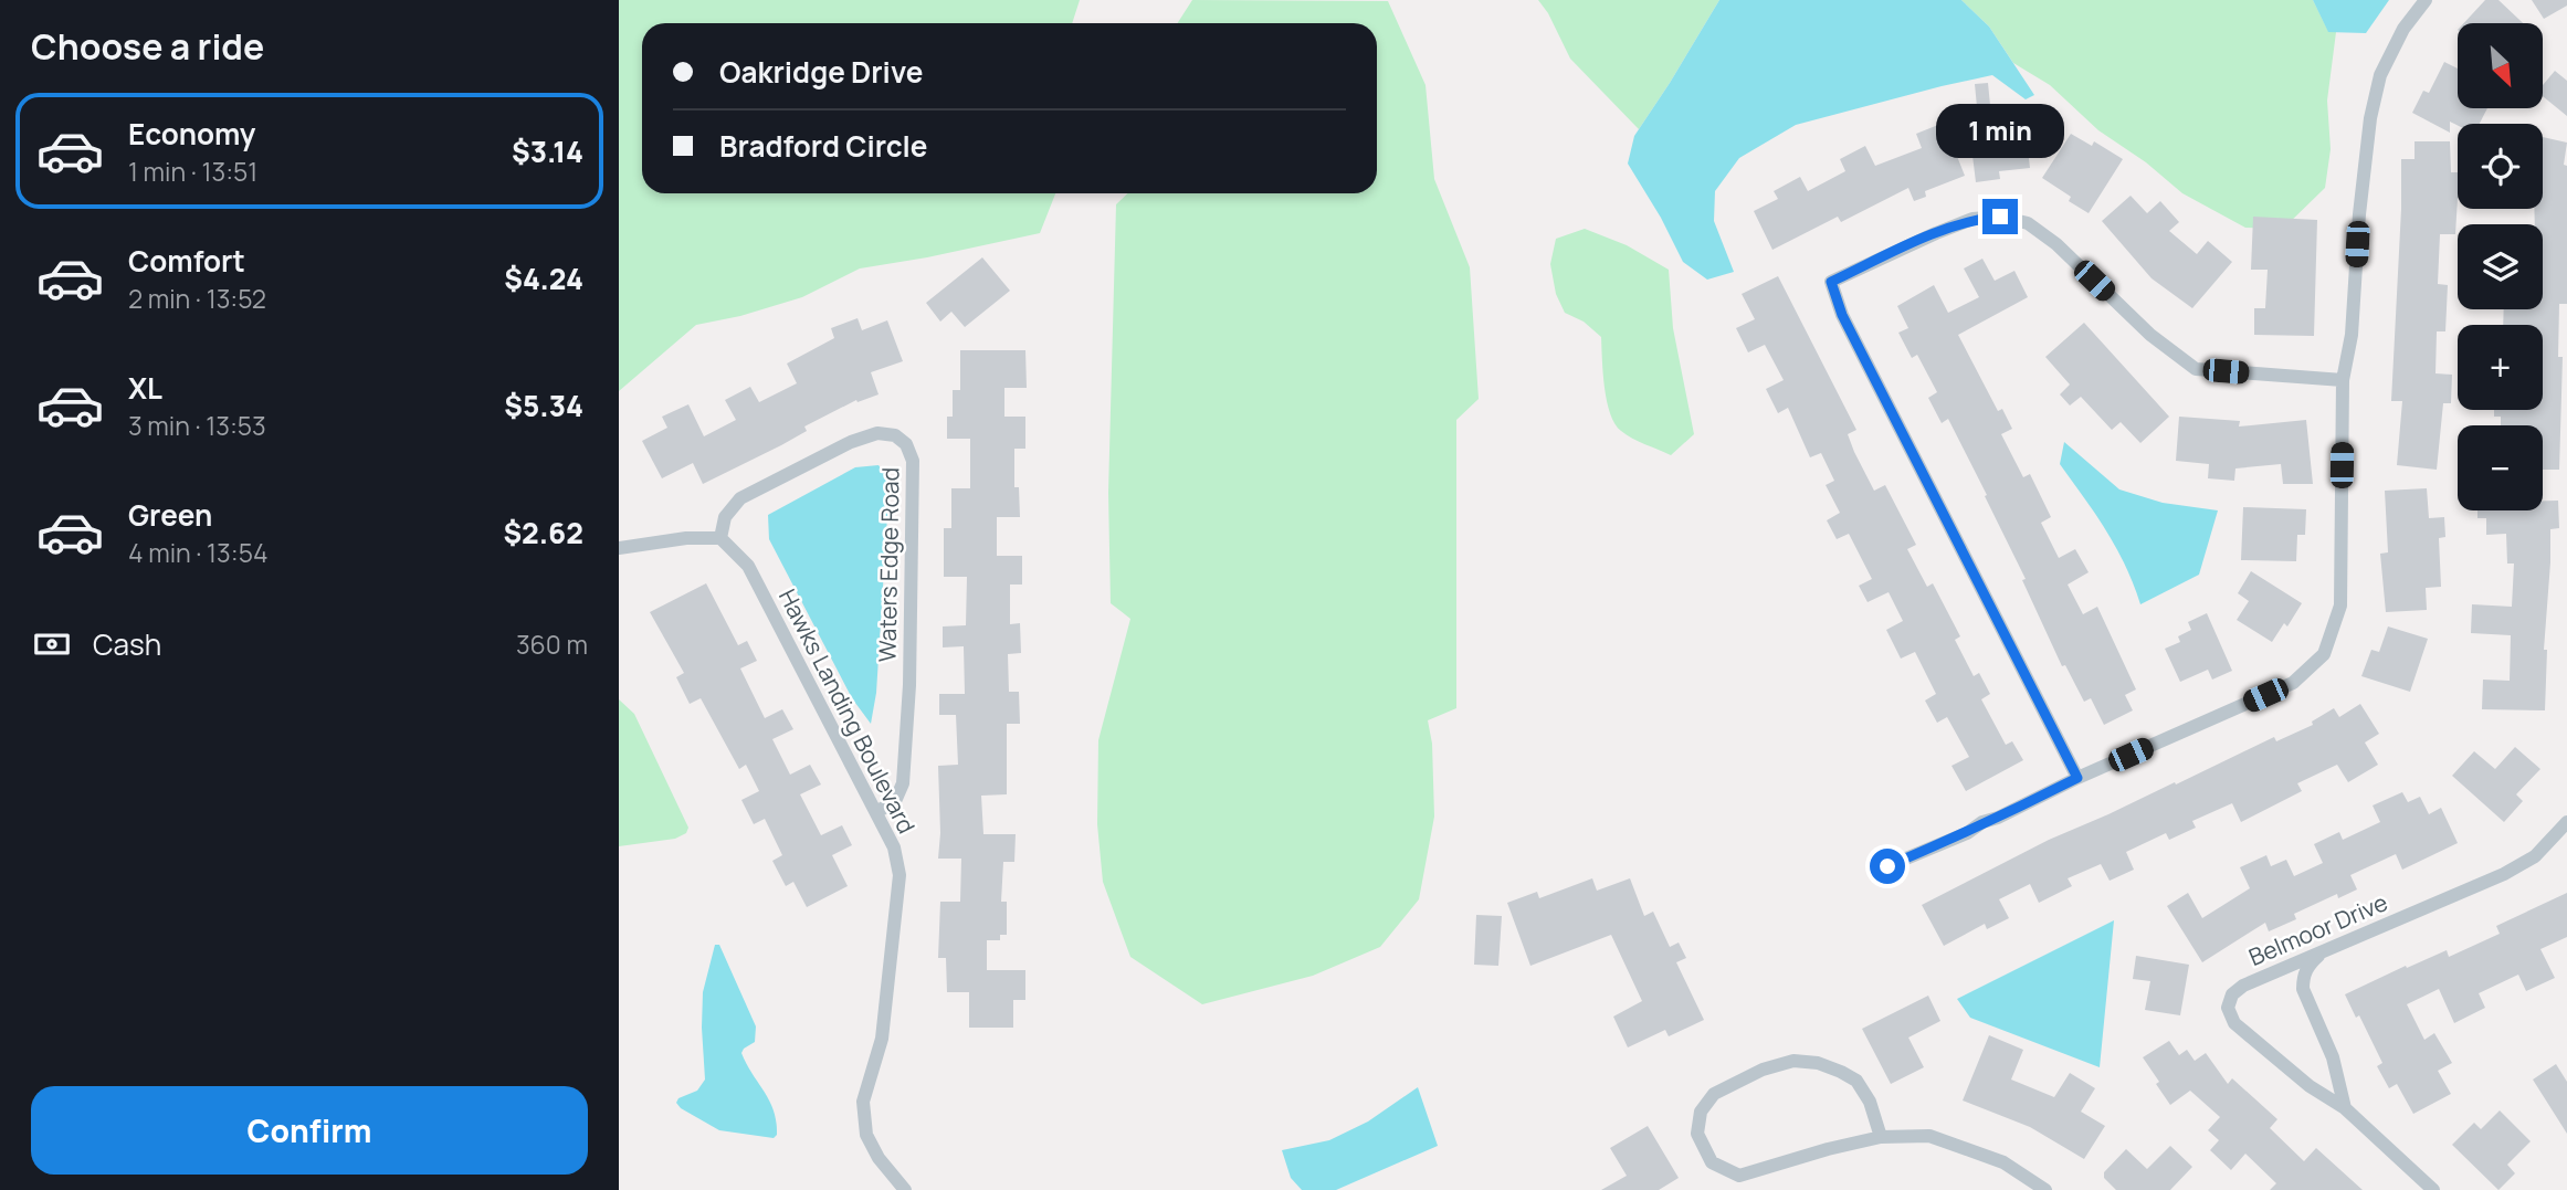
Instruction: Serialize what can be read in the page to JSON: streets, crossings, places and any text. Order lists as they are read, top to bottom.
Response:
{
  "streets": {
    "street": ["Waters Edge Road", "Hawks Landing Boulevard", "Belmoor Drive"]
  },
  "crossings": [
    ["Waters Edge Road", "Hawks Landing Boulevard"]
  ],
  "north": "bottom right",
  "page": {
    "heading": "Choose a ride",
    "map_buttons": ["+", "−"],
    "banner": ["Oakridge Drive", "Bradford Circle"],
    "list": [
      {
        "name": "Economy",
        "note": "1 min · 13:51",
        "value": "$3.14"
      },
      {
        "name": "Comfort",
        "note": "2 min · 13:52",
        "value": "$4.24"
      },
      {
        "name": "XL",
        "note": "3 min · 13:53",
        "value": "$5.34"
      },
      {
        "name": "Green",
        "note": "4 min · 13:54",
        "value": "$2.62"
      }
    ],
    "bubble": "1 min",
    "pay": ["Cash", "360 m"],
    "buttons": "Confirm"
  }
}
